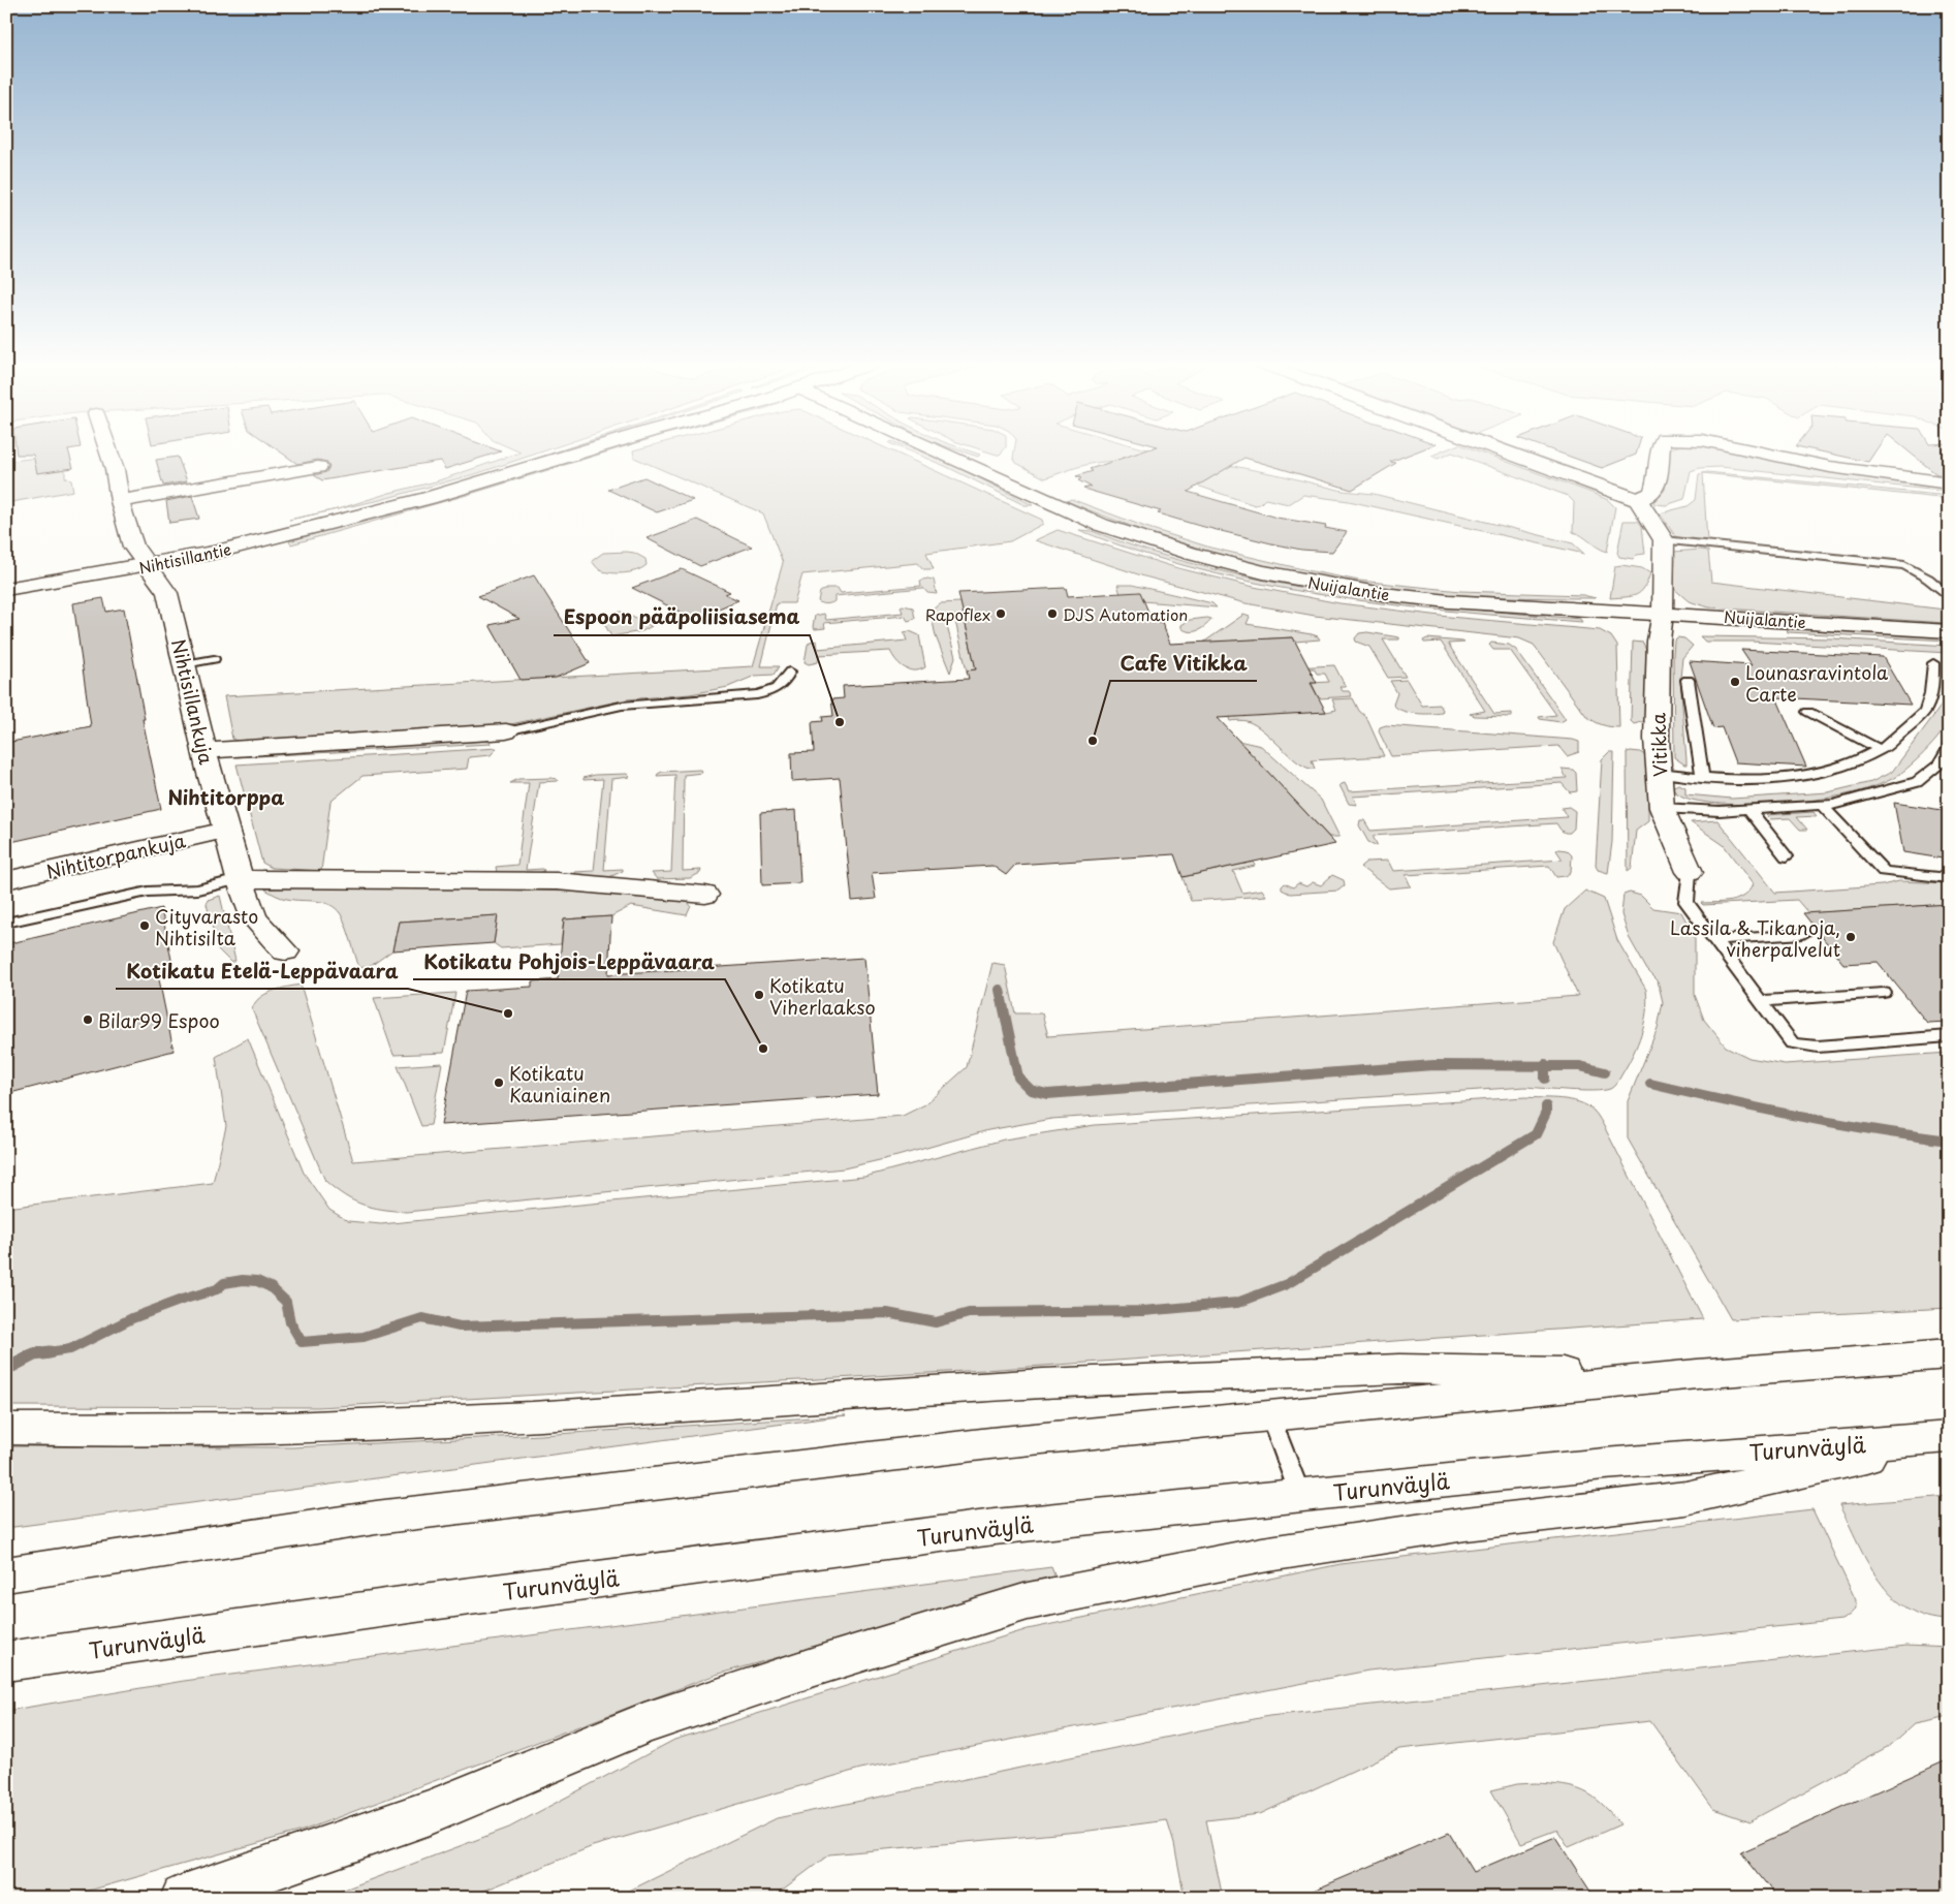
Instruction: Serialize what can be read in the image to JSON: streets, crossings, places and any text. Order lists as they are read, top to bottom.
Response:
{
  "streets": {
    "main road": [
      "Nihtisillantie",
      "Nuijalantie",
      "Nihtisillankuja",
      "Vitikka",
      "Nihtitorpankuja",
      "Turunväylä"
    ]
  },
  "crossings": [
    ["Nihtisillantie", "Nihtisillankuja"],
    ["Nuijalantie", "Vitikka"],
    ["Nihtisillankuja", "Nihtitorpankuja"]
  ],
  "districts": ["Nihtitorppa"],
  "places": [
    "Rapoflex",
    "DJS Automation",
    "Lounasravintola Carte",
    "Espoon pääpoliisiasema",
    "Cafe Vitikka",
    "Cityvarasto Nihtisilta",
    "Lassila & Tikanoja, viherpalvelut",
    "Kotikatu Viherlaakso",
    "Kotikatu Etelä-Leppävaara",
    "Bilar99 Espoo",
    "Kotikatu Pohjois-Leppävaara",
    "Kotikatu Kauniainen"
  ]
}
